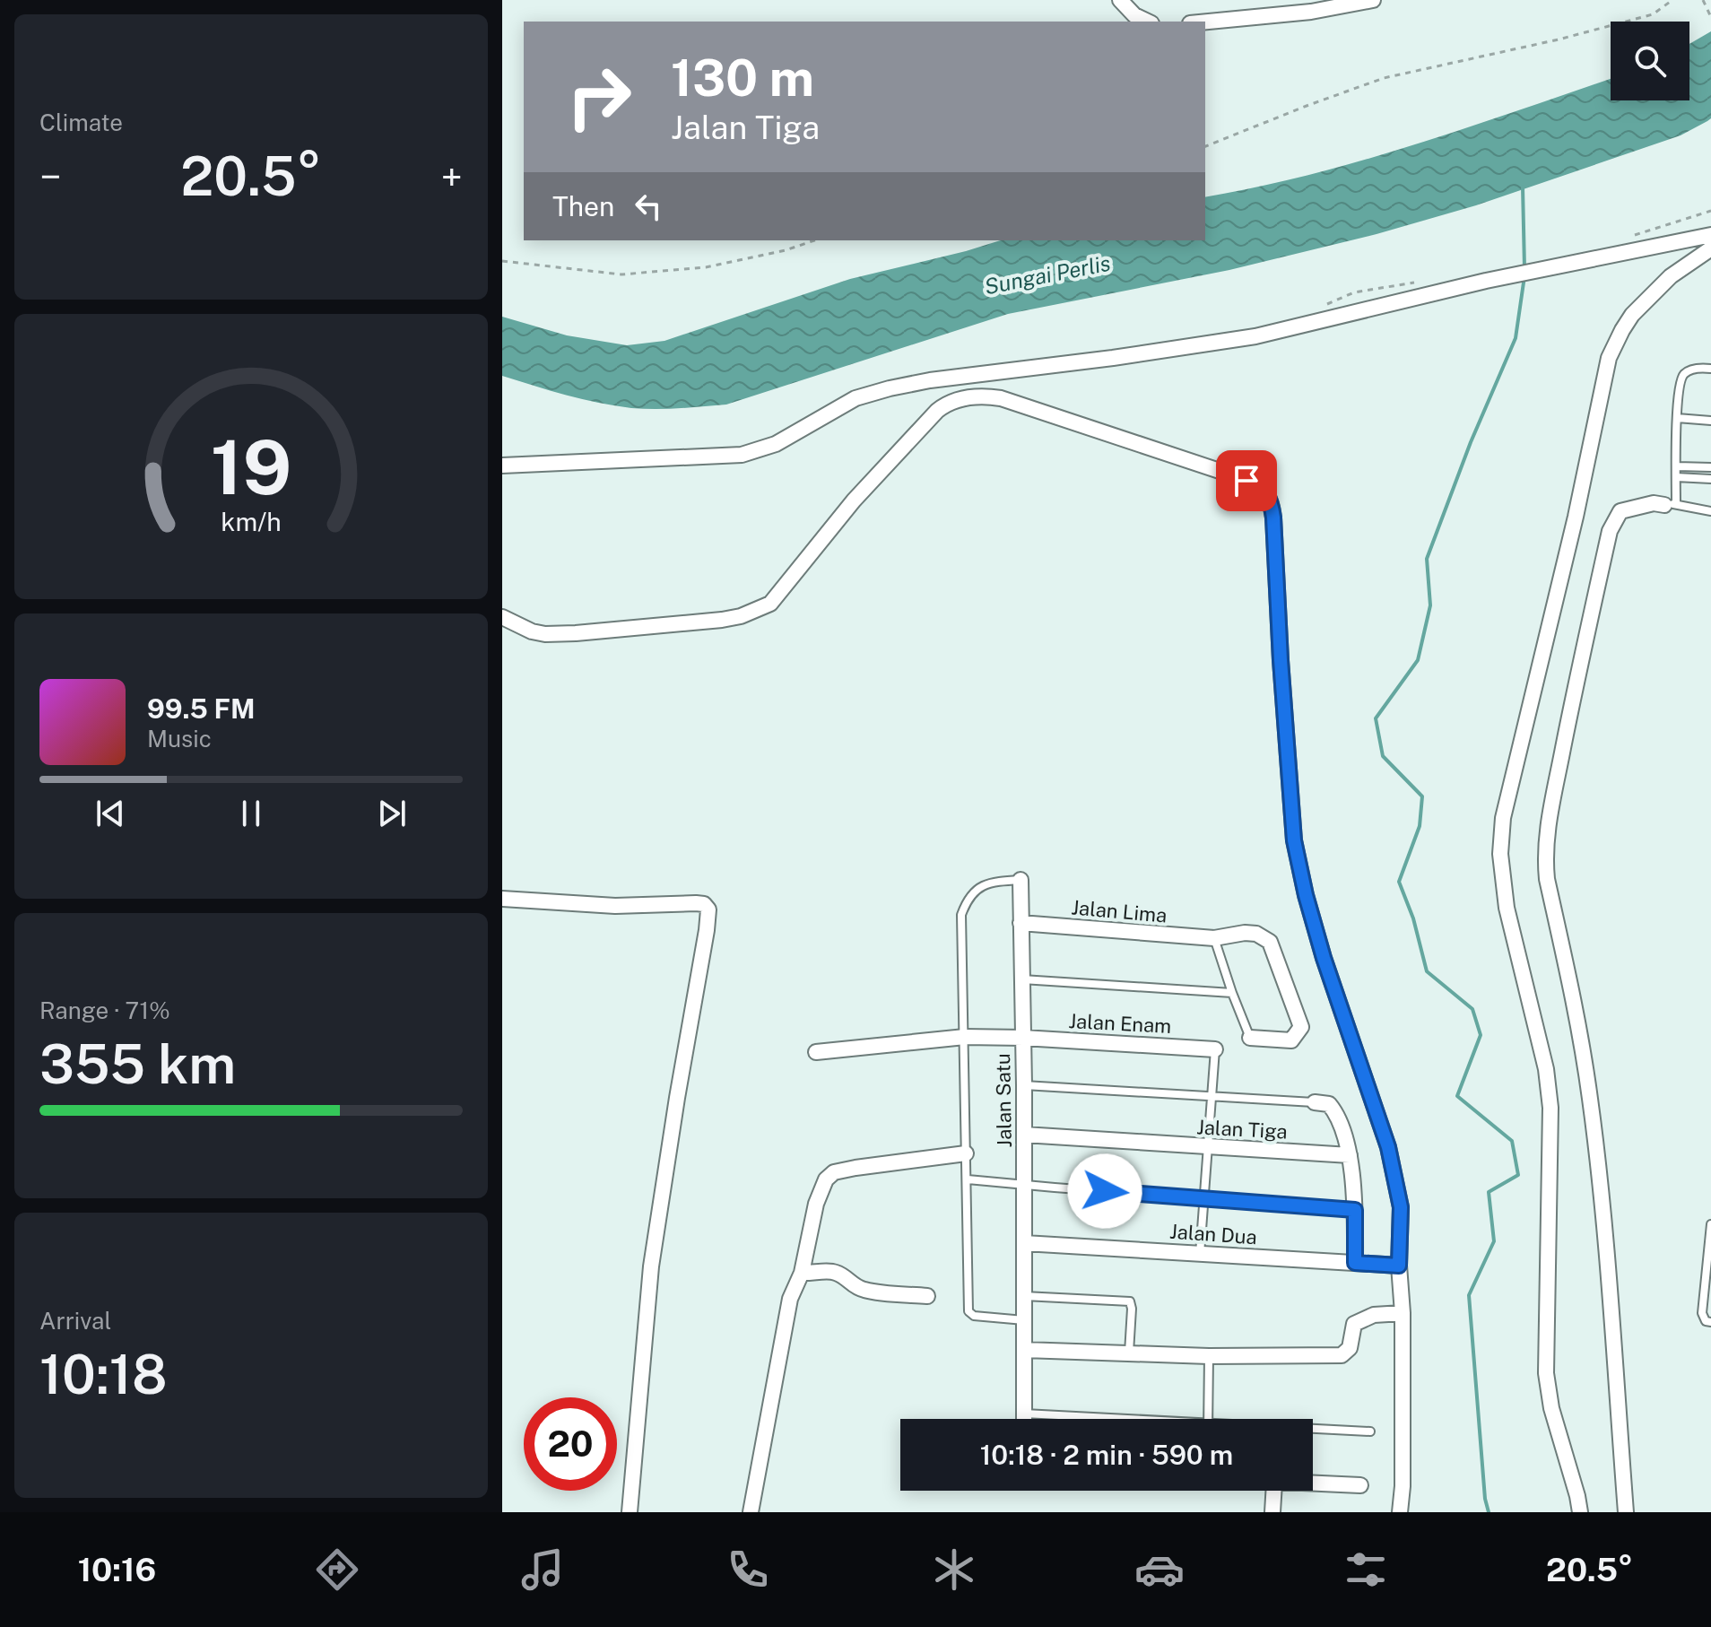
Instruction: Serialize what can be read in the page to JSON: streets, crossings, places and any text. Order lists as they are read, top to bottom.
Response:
{
  "streets": {
    "street": [
      "Jalan Lima",
      "Jalan Enam",
      "Jalan Satu",
      "Jalan Tiga",
      "Jalan Dua"
    ]
  },
  "crossings": [
    ["Jalan Lima", "Jalan Satu"],
    ["Jalan Enam", "Jalan Satu"],
    ["Jalan Satu", "Jalan Tiga"],
    ["Jalan Satu", "Jalan Dua"]
  ],
  "water": ["Sungai Perlis"],
  "page": {
    "tile": [
      "Climate",
      ["Range · 71%", "355 km"],
      ["Arrival", "10:18"]
    ],
    "turn": ["130 m", "Jalan Tiga"],
    "heat": ["−", "20.5°", "+"],
    "then": "Then",
    "song": ["99.5 FM", "Music"],
    "limit": "20",
    "trip": "10:18 · 2 min · 590 m",
    "tabs": ["10:16", "20.5°"],
    "gauge": ["19", "km/h"]
  }
}
